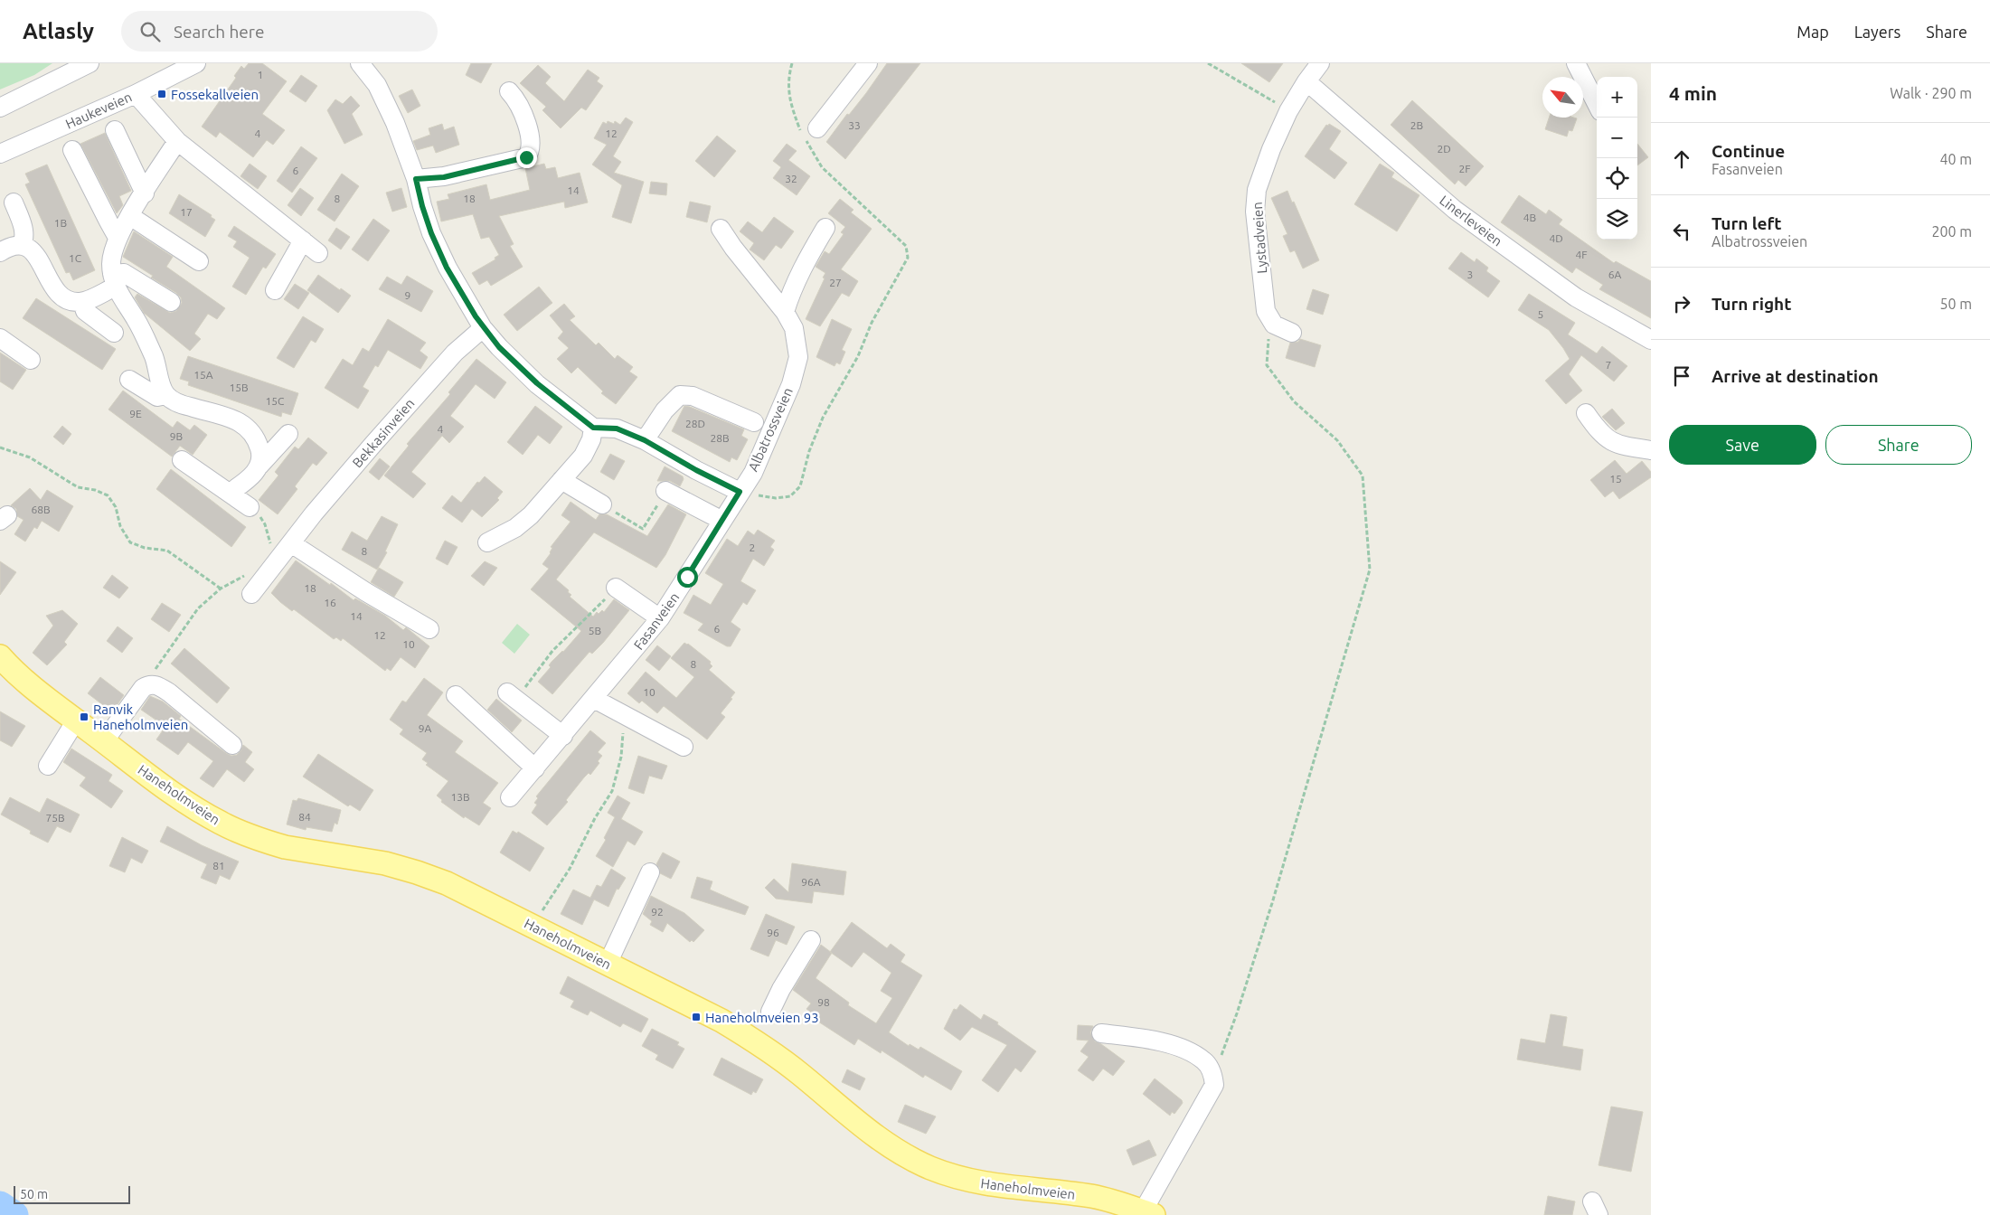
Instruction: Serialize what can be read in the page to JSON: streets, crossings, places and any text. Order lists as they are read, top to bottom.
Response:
{
  "streets": {
    "main road": ["Haneholmveien"],
    "street": [
      "Haukeveien",
      "Linerleveien",
      "Lystadveien",
      "Albatrossveien",
      "Bekkasinveien",
      "Fasanveien"
    ]
  },
  "crossings": [
    ["Linerleveien", "Lystadveien"],
    ["Albatrossveien", "Fasanveien"]
  ],
  "places": {
    "transit": ["Fossekallveien", "Ranvik Haneholmveien", "Haneholmveien 93"]
  },
  "house_numbers": [
    "1",
    "33",
    "2B",
    "4",
    "12",
    "2D",
    "2F",
    "6",
    "32",
    "14",
    "8",
    "18",
    "17",
    "4B",
    "1B",
    "4D",
    "4F",
    "1C",
    "3",
    "6A",
    "27",
    "9",
    "5",
    "7",
    "15A",
    "15B",
    "15C",
    "9E",
    "28D",
    "4",
    "9B",
    "28B",
    "15",
    "68B",
    "2",
    "8",
    "18",
    "16",
    "14",
    "6",
    "5B",
    "12",
    "10",
    "8",
    "10",
    "9A",
    "13B",
    "84",
    "75B",
    "81",
    "96A",
    "92",
    "96",
    "98"
  ],
  "scale_bar": "50 m",
  "north": "top left",
  "page": {
    "header": "Atlasly",
    "search": "Search here",
    "nav": ["Map", "Layers", "Share"],
    "heading": ["4 min", "Walk · 290 m"],
    "map_buttons": ["+", "−"],
    "list": [
      ["Continue", "Fasanveien", "40 m"],
      ["Turn left", "Albatrossveien", "200 m"],
      ["Turn right", "50 m"],
      "Arrive at destination"
    ],
    "buttons": ["Save", "Share"],
    "scale": "50 m"
  }
}
